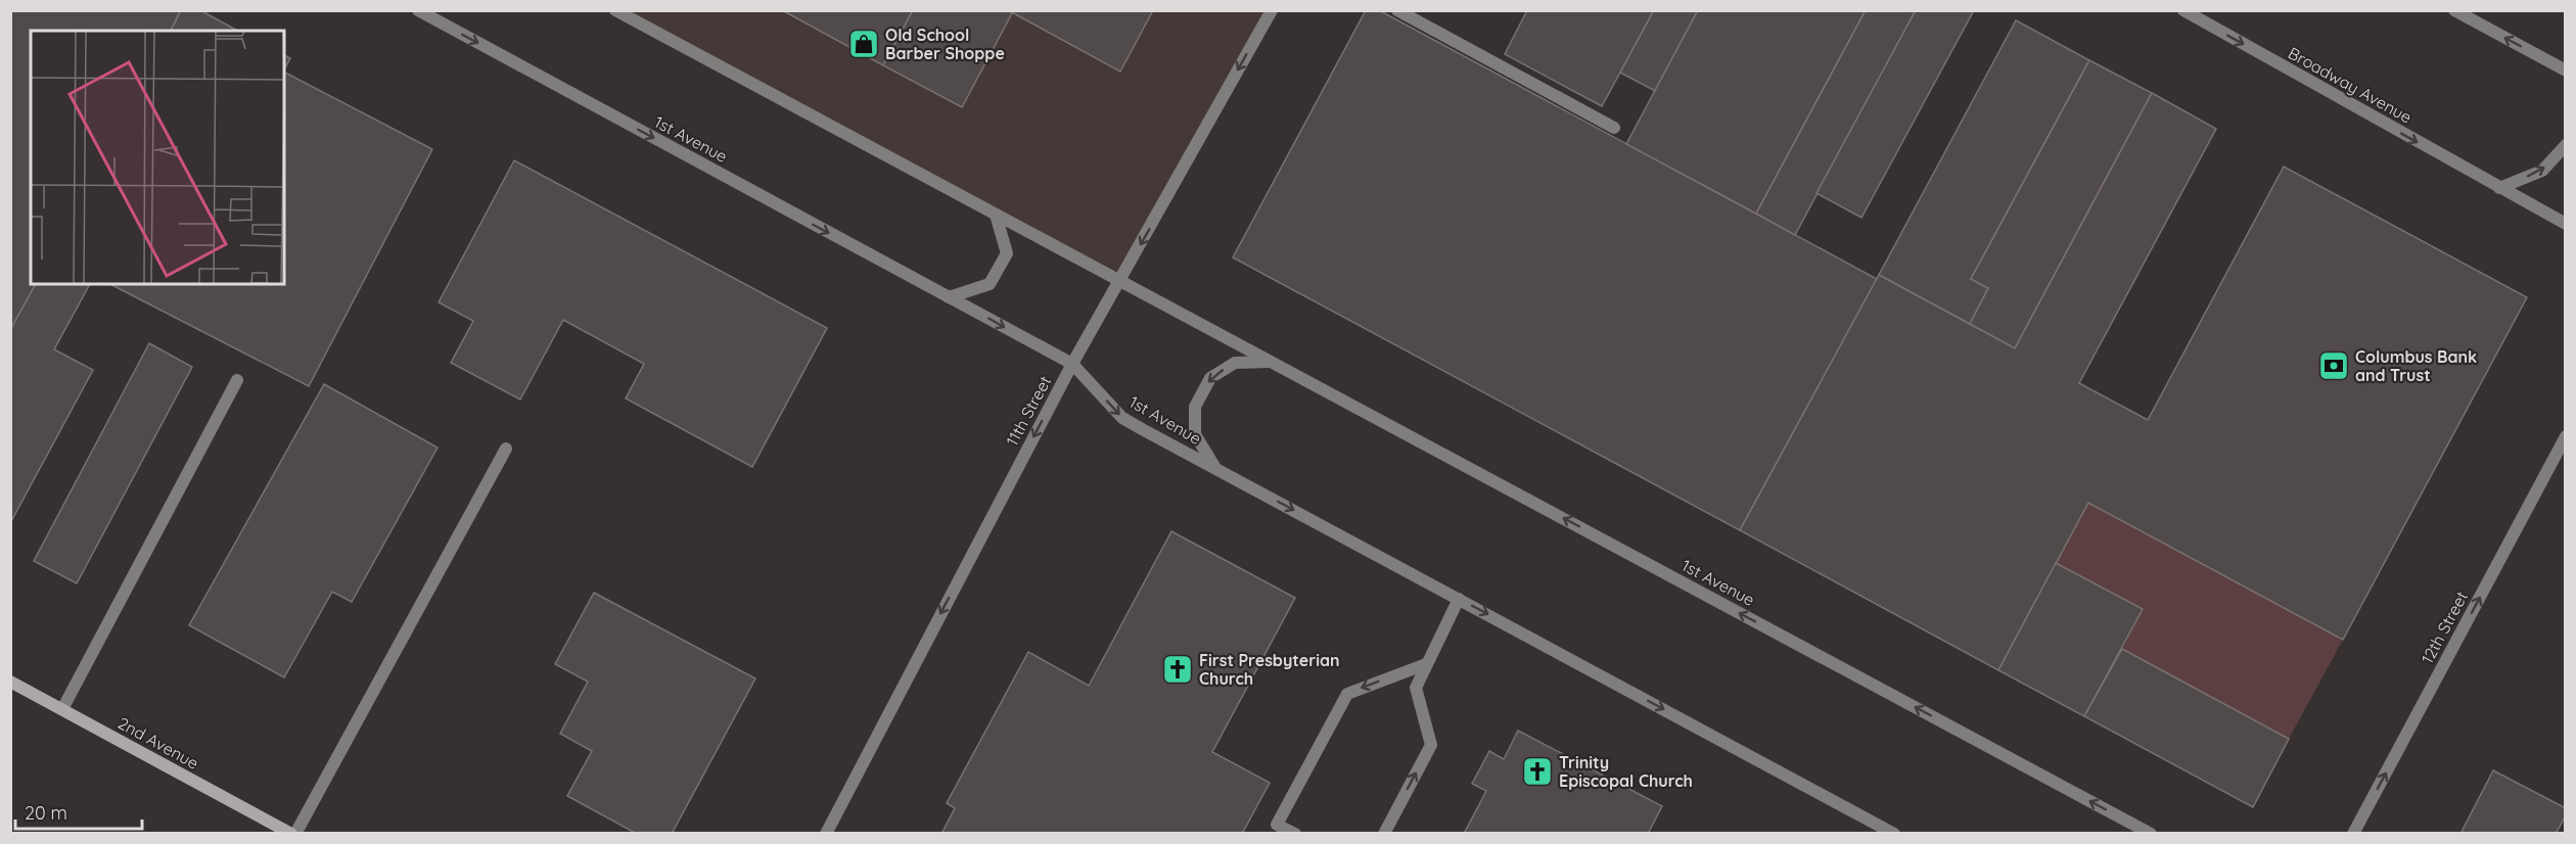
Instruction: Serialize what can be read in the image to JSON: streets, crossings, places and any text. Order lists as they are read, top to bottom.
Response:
{
  "streets": {
    "main road": ["2nd Avenue"],
    "street": [
      "Broadway Avenue",
      "1st Avenue",
      "11th Street",
      "12th Street"
    ]
  },
  "crossings": [
    ["1st Avenue", "11th Street"]
  ],
  "one_way": ["Broadway Avenue", "11th Street", "12th Street"],
  "places": {
    "shop": ["Old School Barber Shoppe"],
    "bank": ["Columbus Bank and Trust"],
    "church": ["First Presbyterian Church", "Trinity Episcopal Church"]
  },
  "scale_bar": "20 m"
}
